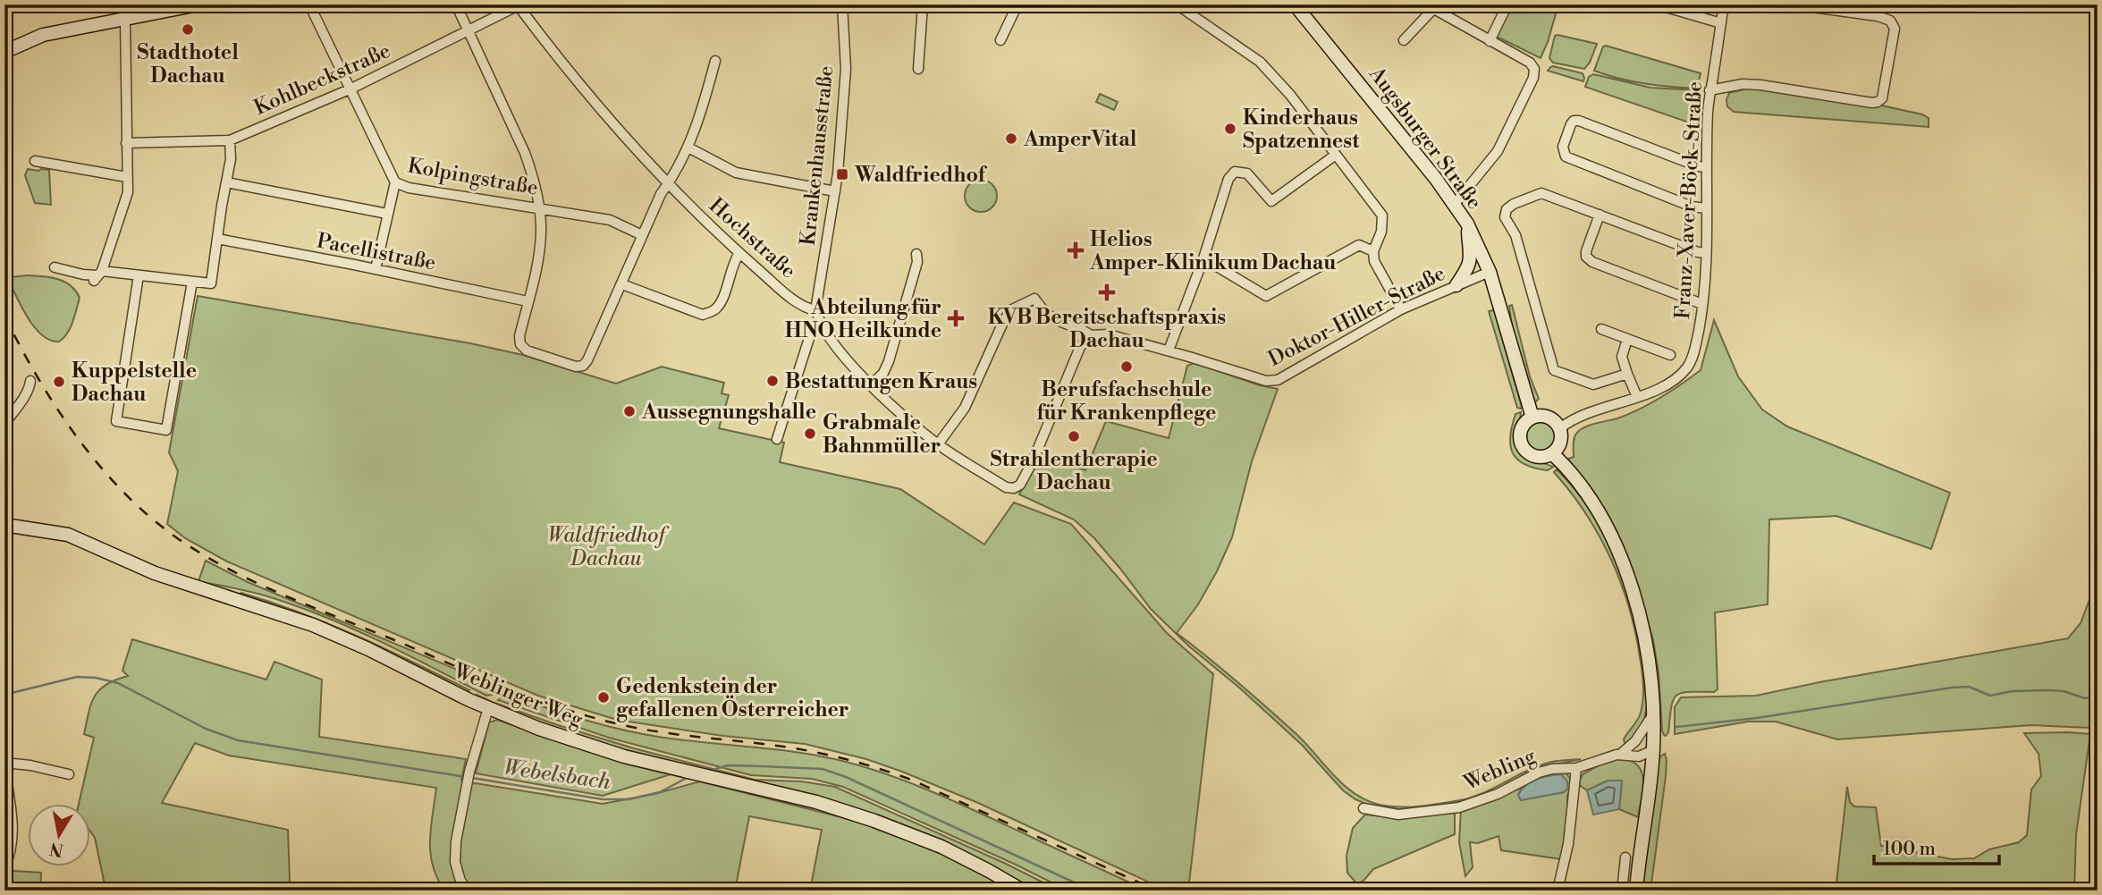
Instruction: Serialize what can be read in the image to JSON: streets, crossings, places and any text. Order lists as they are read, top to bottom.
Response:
{
  "streets": {
    "main road": ["Augsburger Straße", "Weblinger Weg"],
    "street": [
      "Kohlbeckstraße",
      "Krankenhausstraße",
      "Kolpingstraße",
      "Franz-Xaver-Böck-Straße",
      "Hochstraße",
      "Pacellistraße",
      "Doktor-Hiller-Straße",
      "Webling"
    ]
  },
  "crossings": [
    ["Kohlbeckstraße", "Kolpingstraße"],
    ["Kohlbeckstraße", "Hochstraße"],
    ["Augsburger Straße", "Franz-Xaver-Böck-Straße"],
    ["Augsburger Straße", "Doktor-Hiller-Straße"],
    ["Krankenhausstraße", "Hochstraße"]
  ],
  "water": ["Webelsbach"],
  "parks": ["Waldfriedhof Dachau"],
  "places": {
    "other": [
      "Stadthotel Dachau",
      "Kinderhaus Spatzennest",
      "AmperVital",
      "Berufsfachschule für Krankenpflege",
      "Bestattungen Kraus",
      "Kuppelstelle Dachau",
      "Aussegnungshalle",
      "Grabmale Bahnmüller",
      "Strahlentherapie Dachau",
      "Gedenkstein der gefallenen Österreicher"
    ],
    "transit": ["Waldfriedhof"],
    "health": ["Helios Amper-Klinikum Dachau", "KVB Bereitschaftspraxis Dachau", "Abteilung für HNO Heilkunde"]
  },
  "scale_bar": "100 m",
  "north": "bottom"
}
